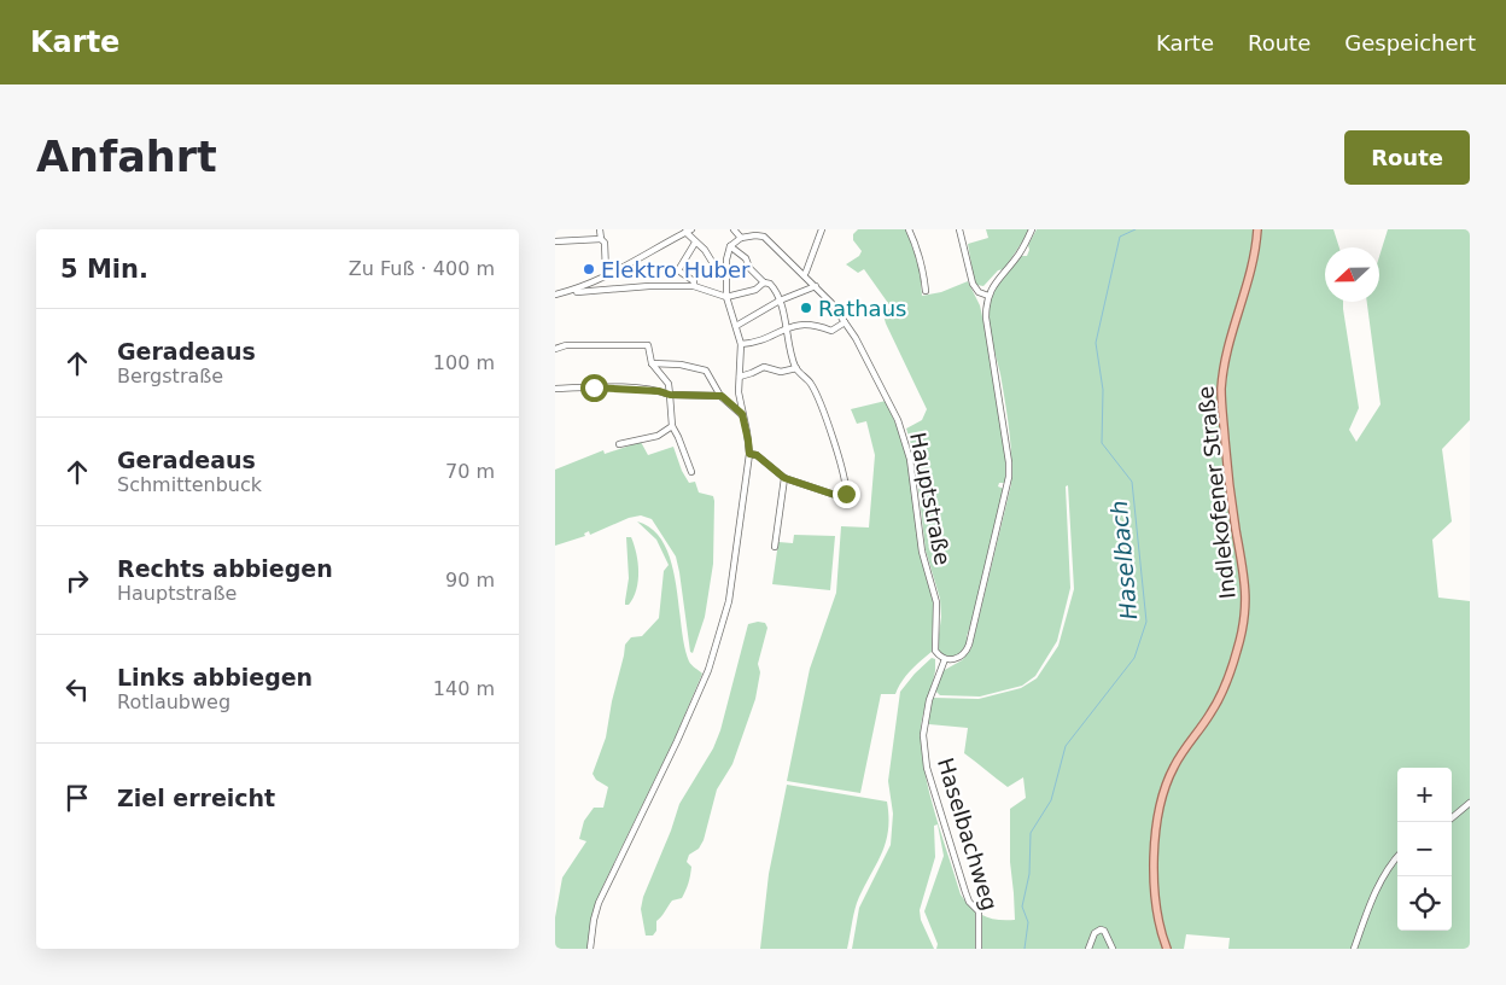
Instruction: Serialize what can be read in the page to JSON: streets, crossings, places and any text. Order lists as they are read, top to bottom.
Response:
{
  "streets": {
    "main road": ["Indlekofener Straße"],
    "street": ["Hauptstraße", "Haselbachweg"]
  },
  "crossings": [
    ["Hauptstraße", "Haselbachweg"]
  ],
  "water": ["Haselbach"],
  "places": ["Elektro Huber", "Rathaus"],
  "north": "left",
  "page": {
    "header": "Karte",
    "nav": ["Karte", "Route", "Gespeichert"],
    "buttons": "Route",
    "title": "Anfahrt",
    "heading": ["5 Min.", "Zu Fuß · 400 m"],
    "list": [
      ["Geradeaus", "Bergstraße", "100 m"],
      ["Geradeaus", "Schmittenbuck", "70 m"],
      ["Rechts abbiegen", "Hauptstraße", "90 m"],
      ["Links abbiegen", "Rotlaubweg", "140 m"],
      "Ziel erreicht"
    ],
    "map_buttons": ["+", "−"]
  }
}
